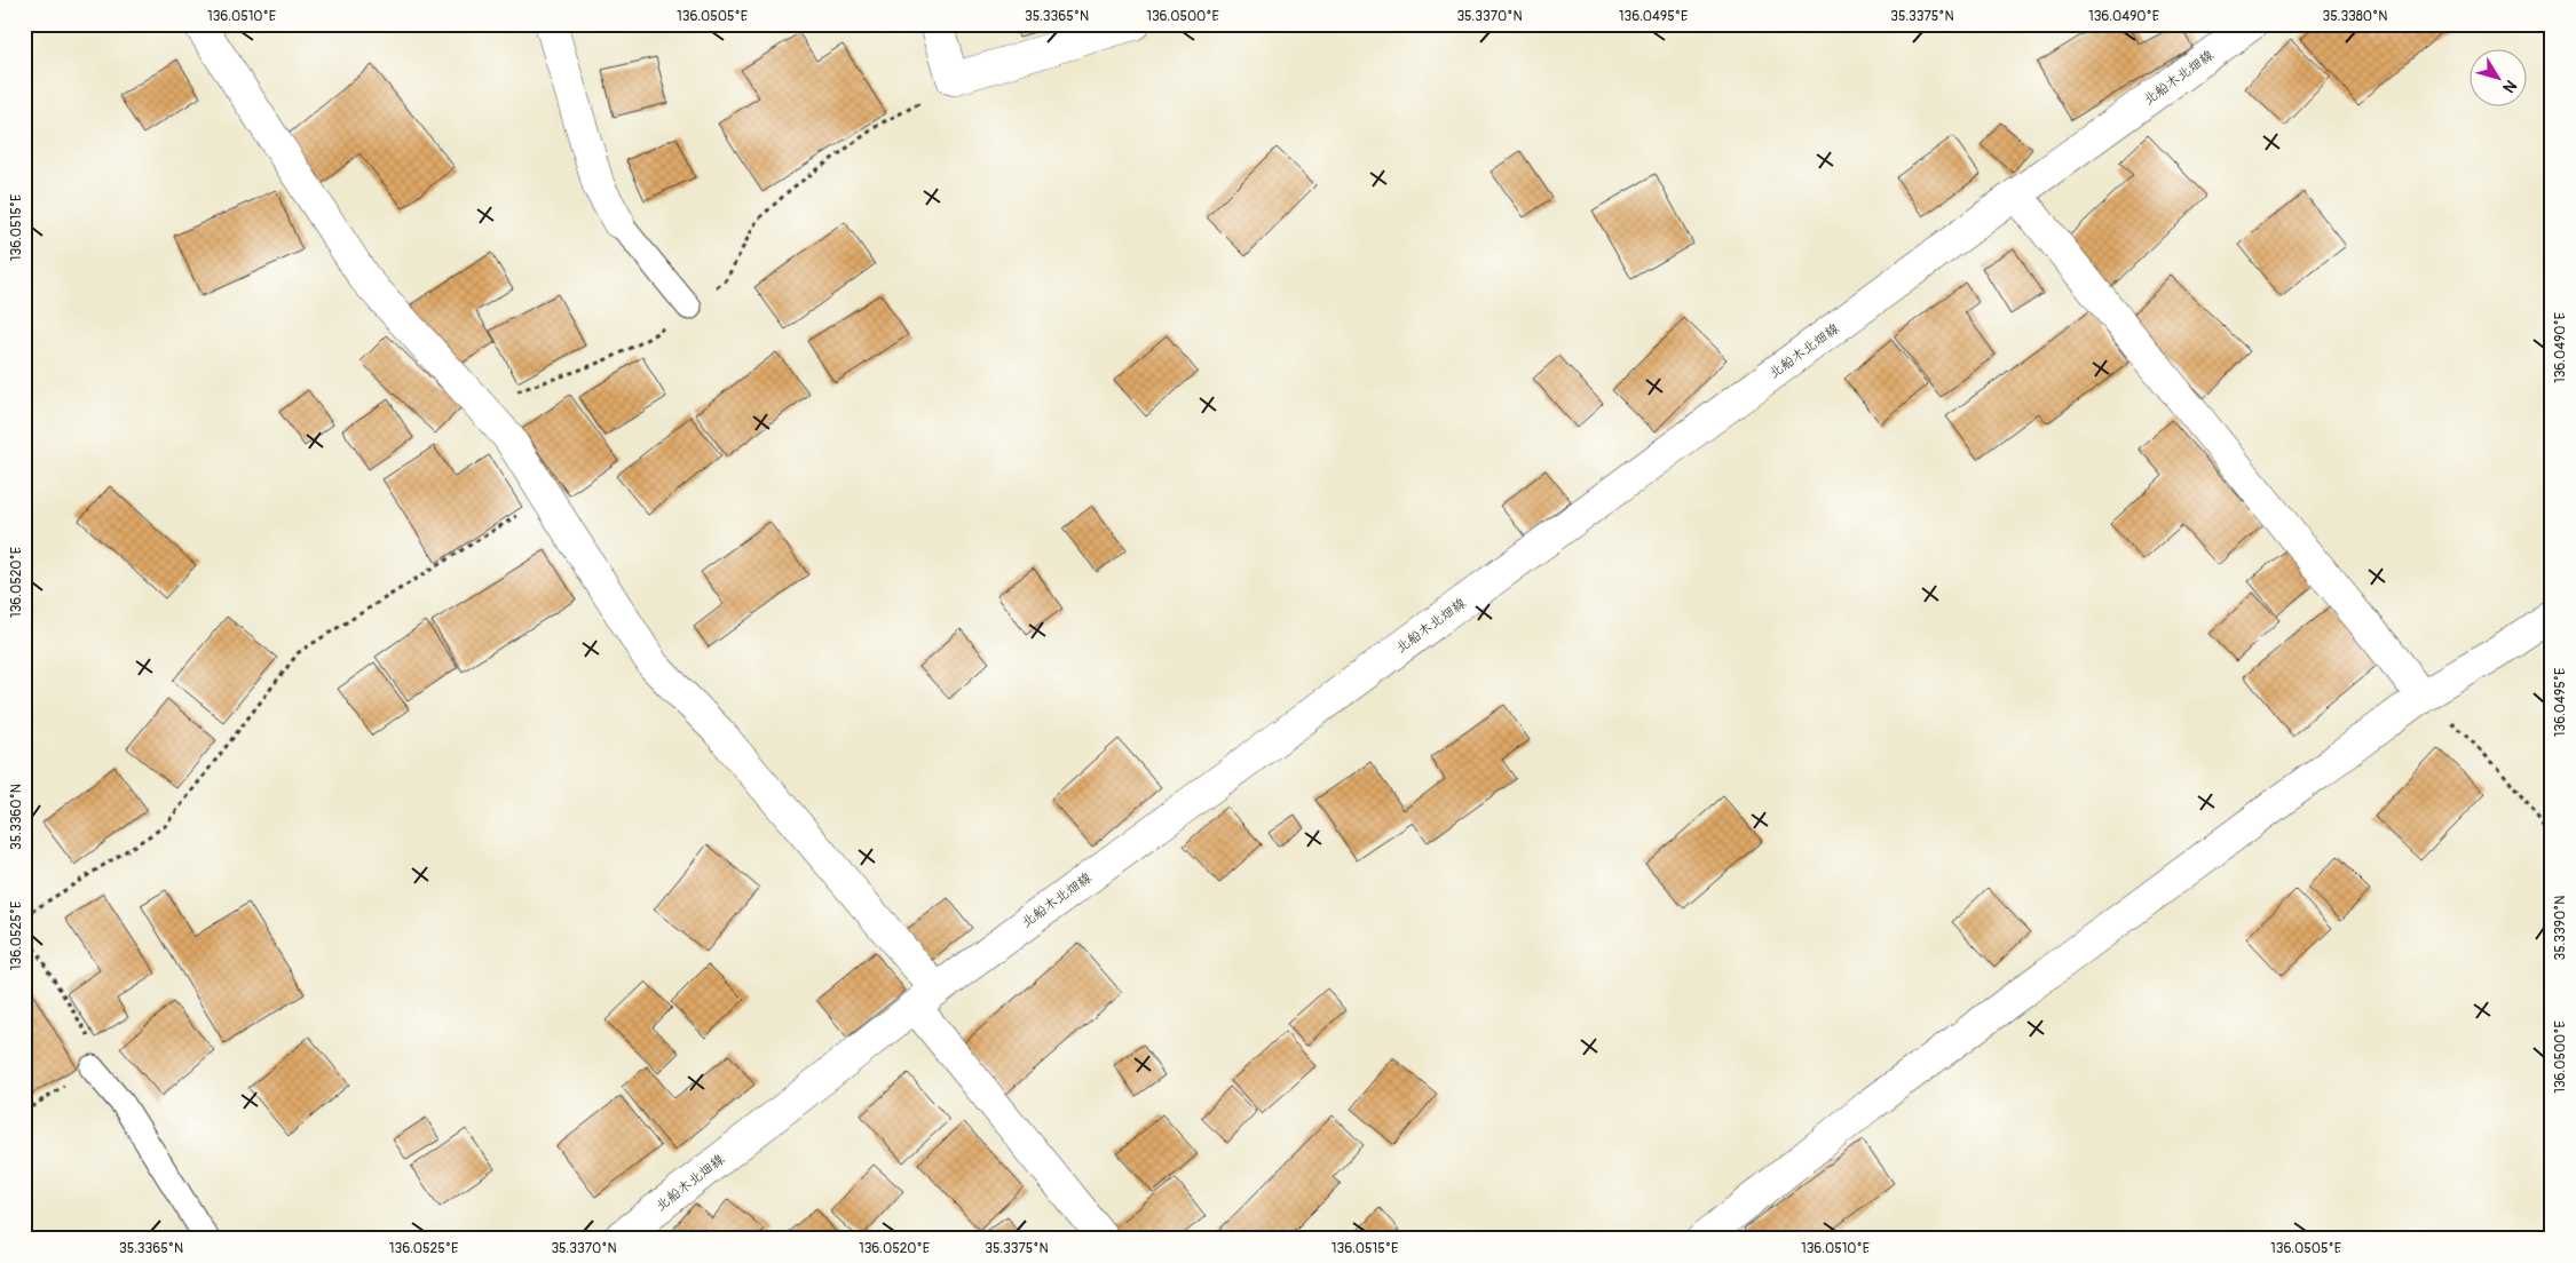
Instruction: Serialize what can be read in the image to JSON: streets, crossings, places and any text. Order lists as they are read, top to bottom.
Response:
{
  "streets": {
    "street": ["北船木北畑線"]
  },
  "north": "bottom right",
  "coordinates": [
    "136.0510°E",
    "136.0505°E",
    "35.3365°N",
    "136.0500°E",
    "35.3370°N",
    "136.0495°E",
    "35.3375°N",
    "136.0490°E",
    "35.3380°N",
    "136.0515°E",
    "136.0520°E",
    "35.3360°N",
    "35.3390°N",
    "136.0525°E"
  ]
}
